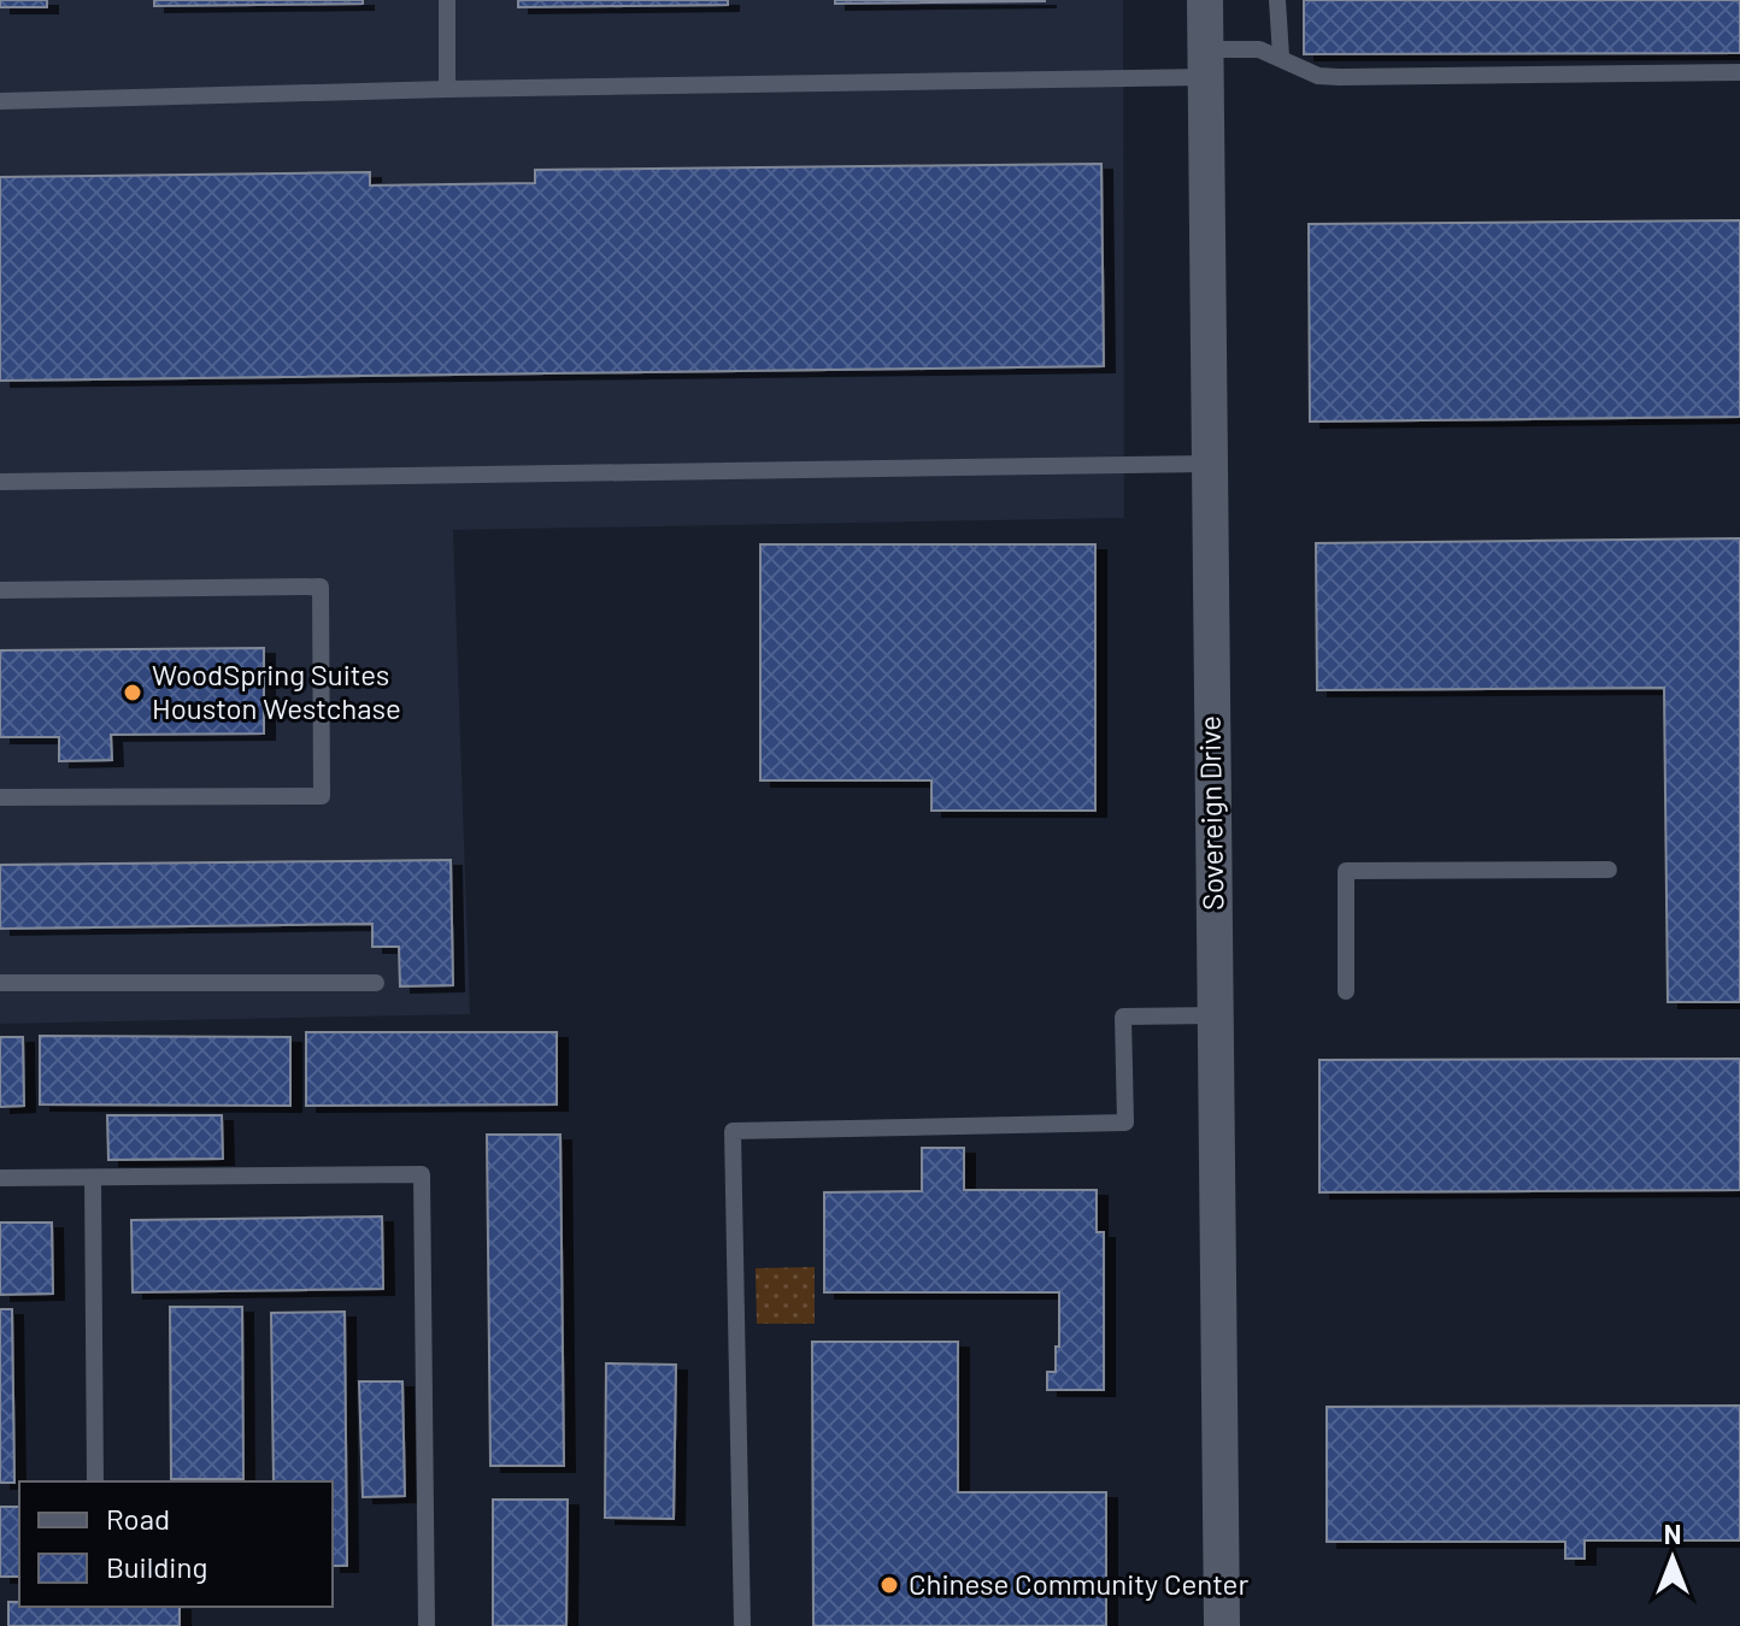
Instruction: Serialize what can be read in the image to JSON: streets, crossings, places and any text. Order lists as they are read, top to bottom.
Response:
{
  "streets": {
    "street": ["Sovereign Drive"]
  },
  "places": ["WoodSpring Suites Houston Westchase", "Chinese Community Center"],
  "legend": ["Road", "Building"],
  "north": "top"
}
